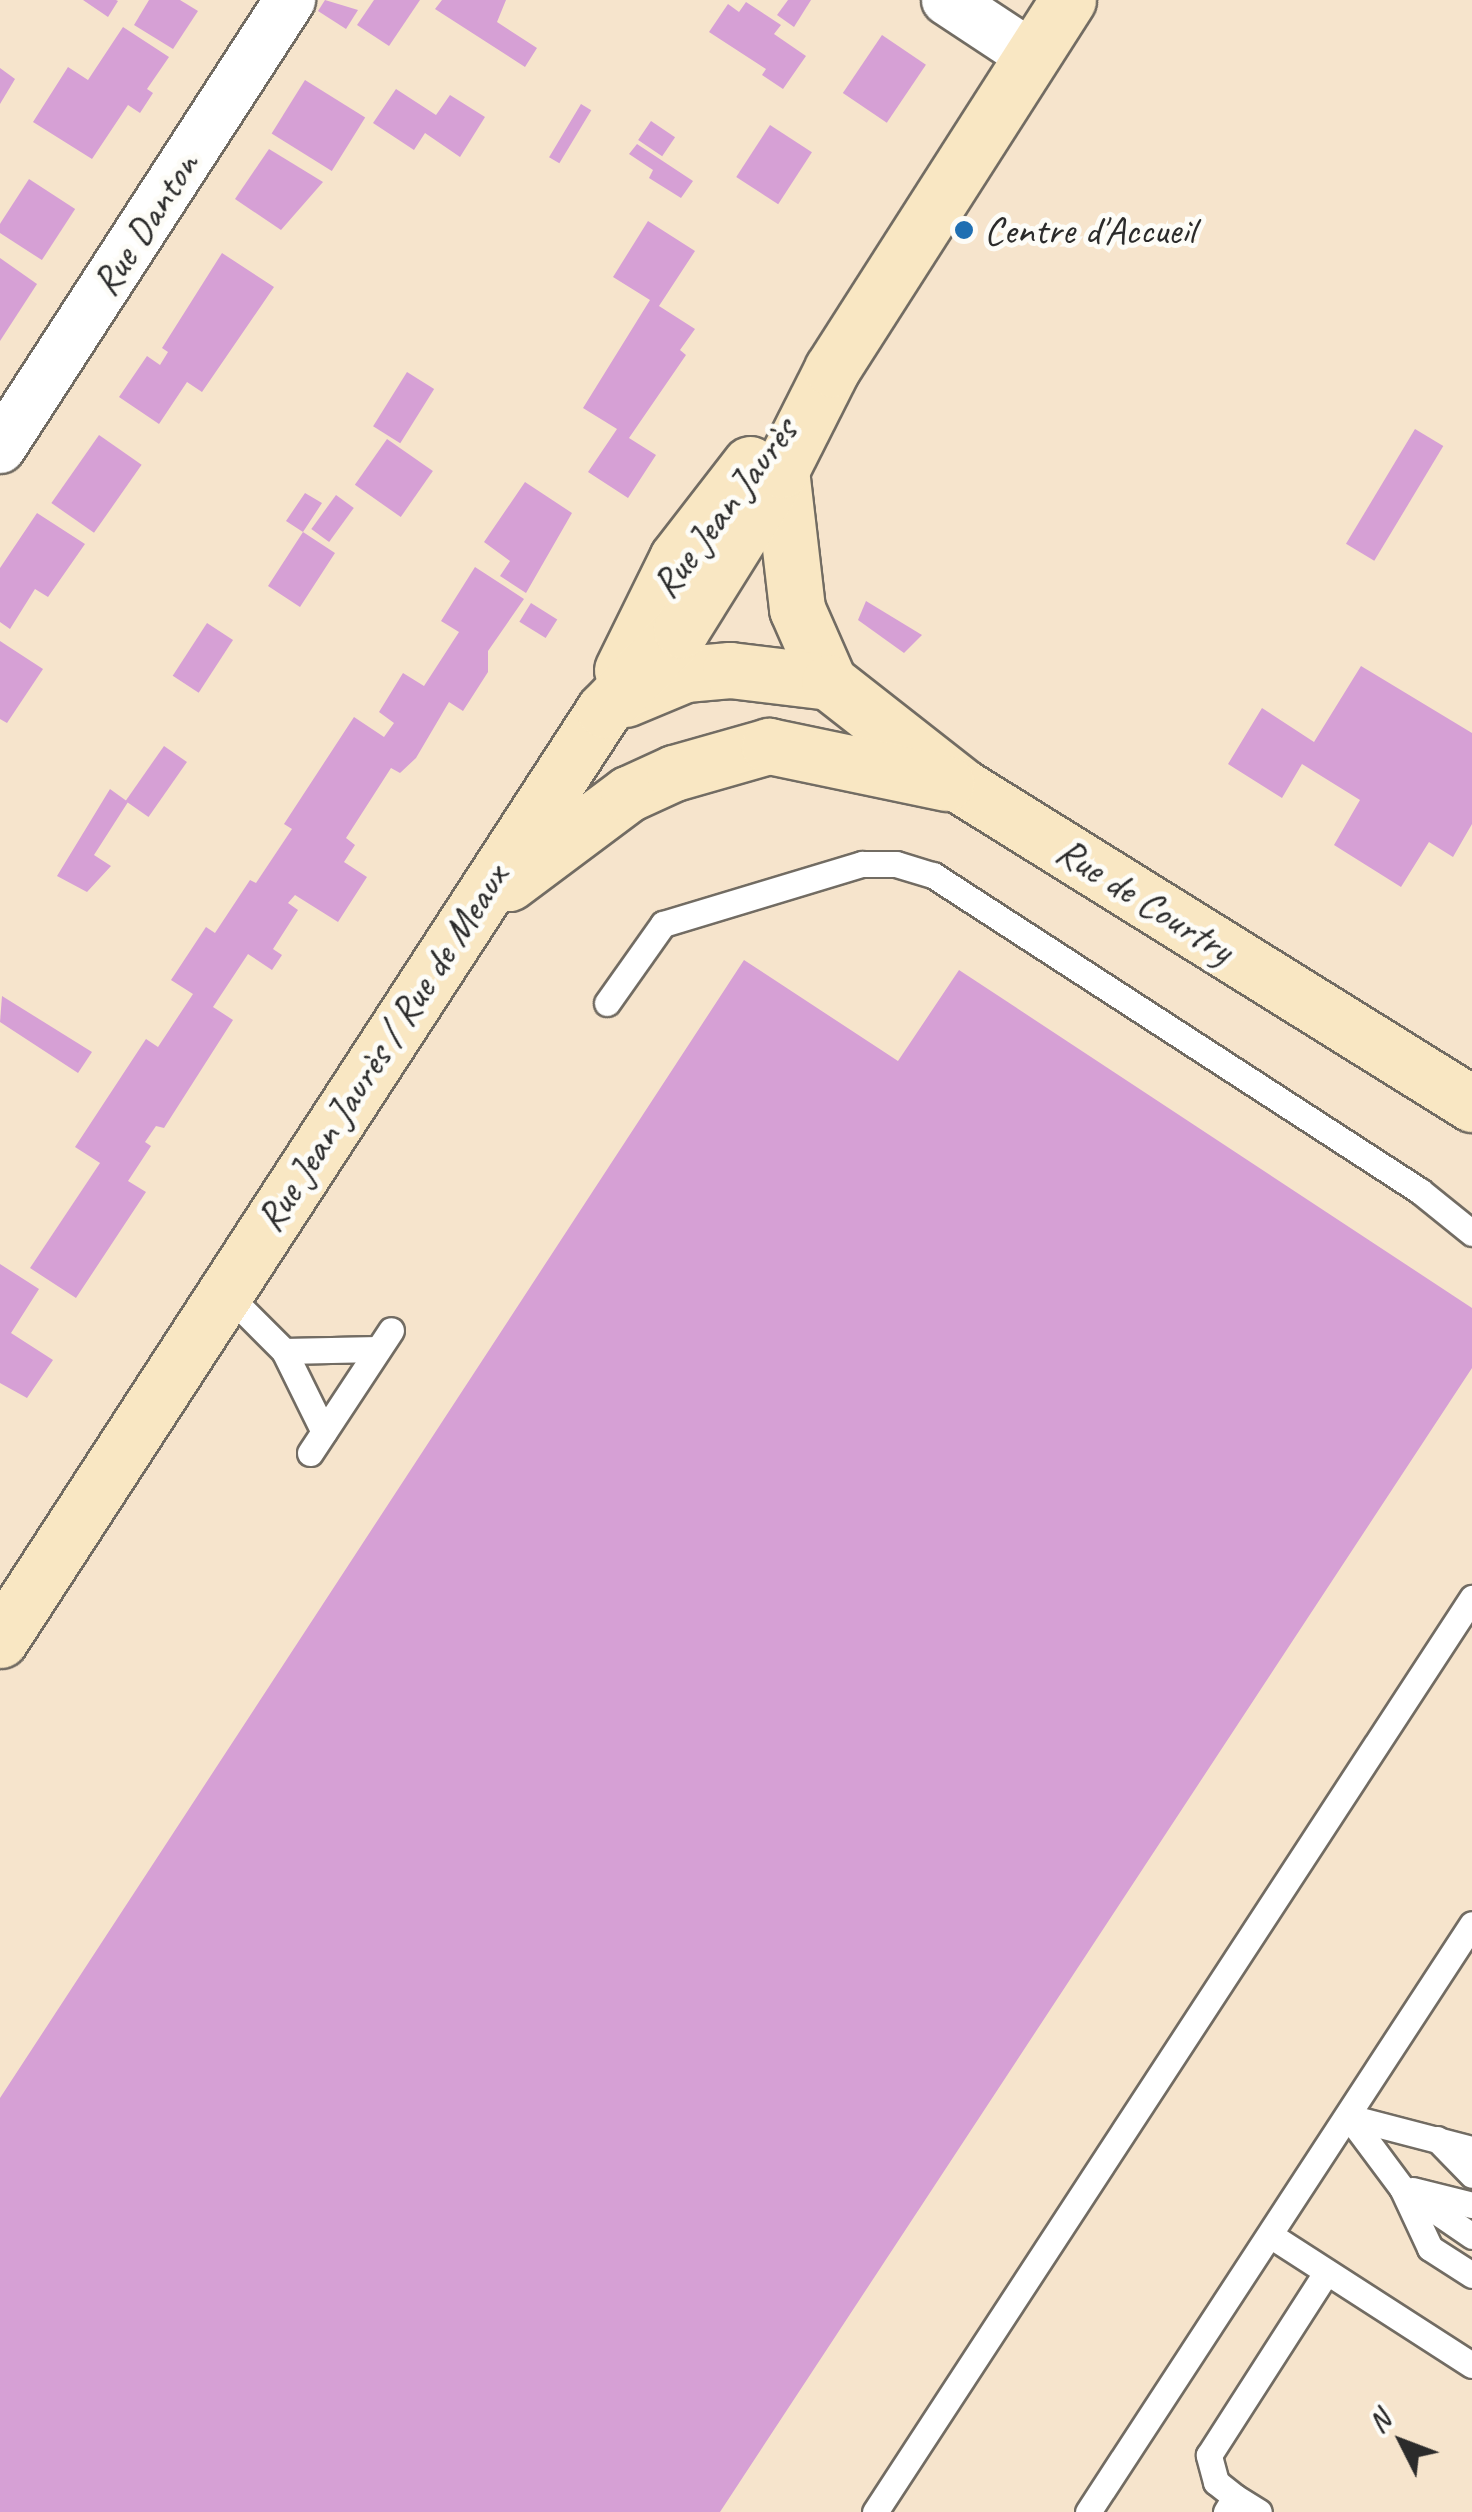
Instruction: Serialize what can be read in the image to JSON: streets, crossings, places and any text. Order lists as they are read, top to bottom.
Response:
{
  "streets": {
    "main road": ["Rue Jean Jaurès", "Rue de Courtry", "Rue Jean Jaurès / Rue de Meaux"],
    "street": ["Rue Danton"]
  },
  "crossings": [
    ["Rue Jean Jaurès", "Rue de Courtry"],
    ["Rue Jean Jaurès", "Rue Jean Jaurès / Rue de Meaux"],
    ["Rue de Courtry", "Rue Jean Jaurès / Rue de Meaux"]
  ],
  "places": ["Centre d'Accueil"],
  "north": "top left"
}
